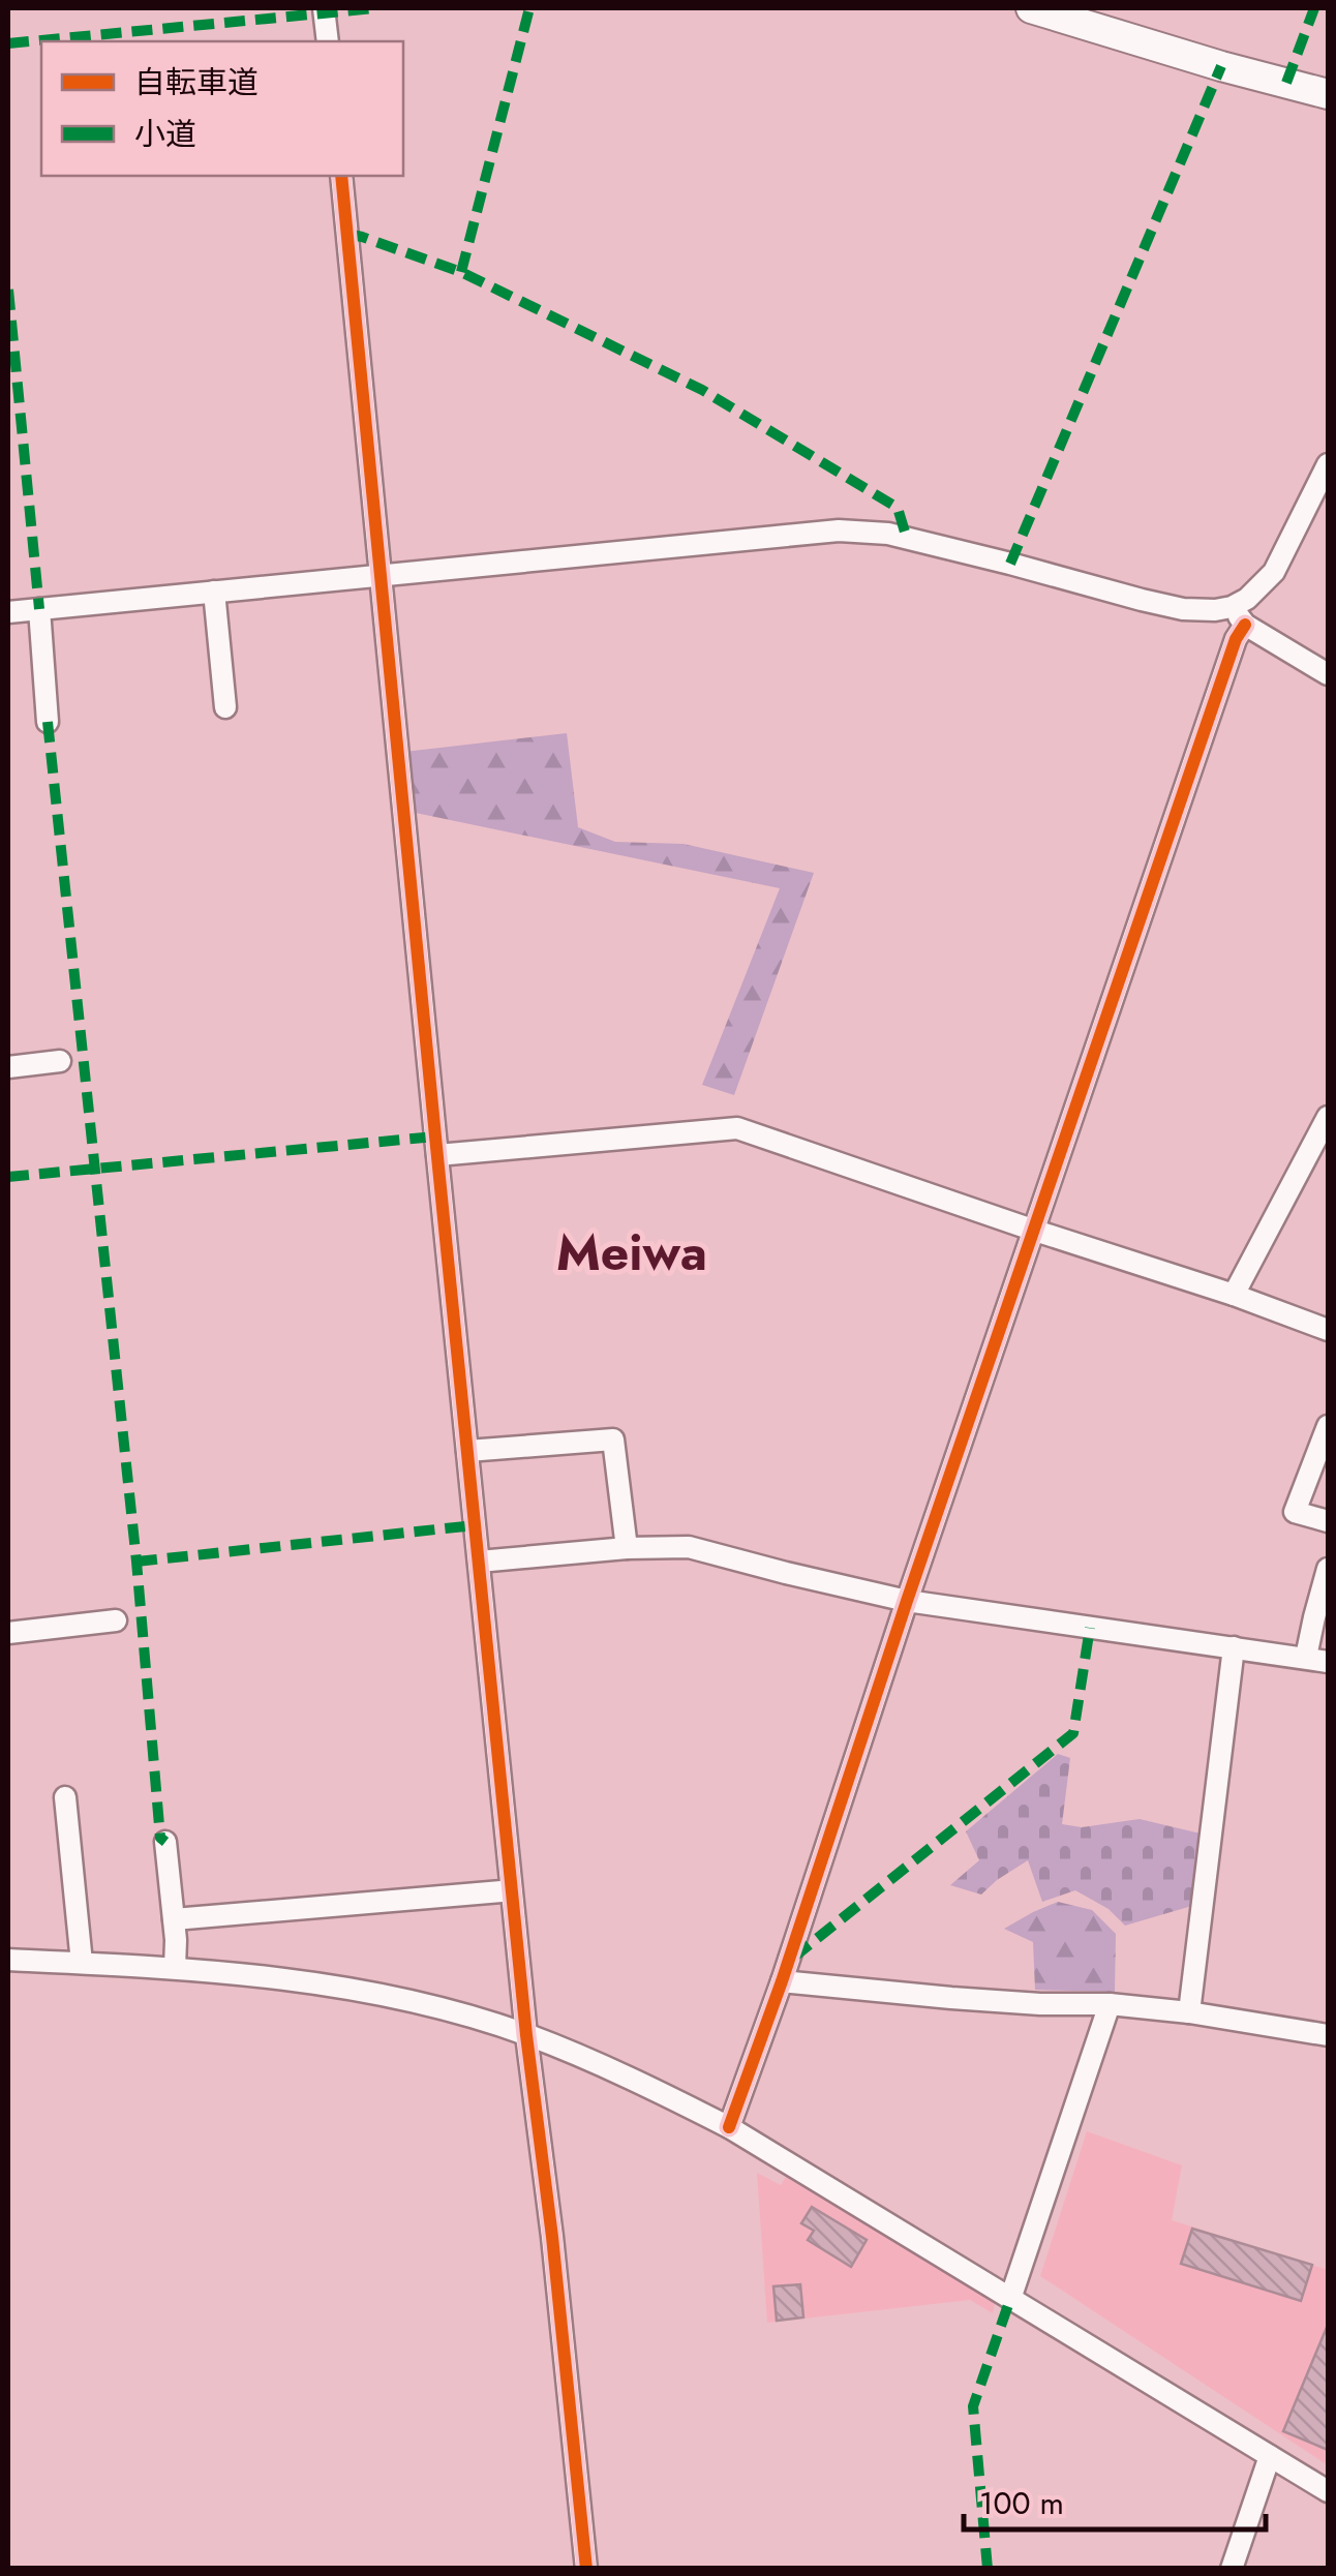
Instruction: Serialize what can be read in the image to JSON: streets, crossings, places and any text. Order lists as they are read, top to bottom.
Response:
{
  "districts": ["Meiwa"],
  "legend": ["自転車道", "小道"],
  "scale_bar": "100 m"
}
